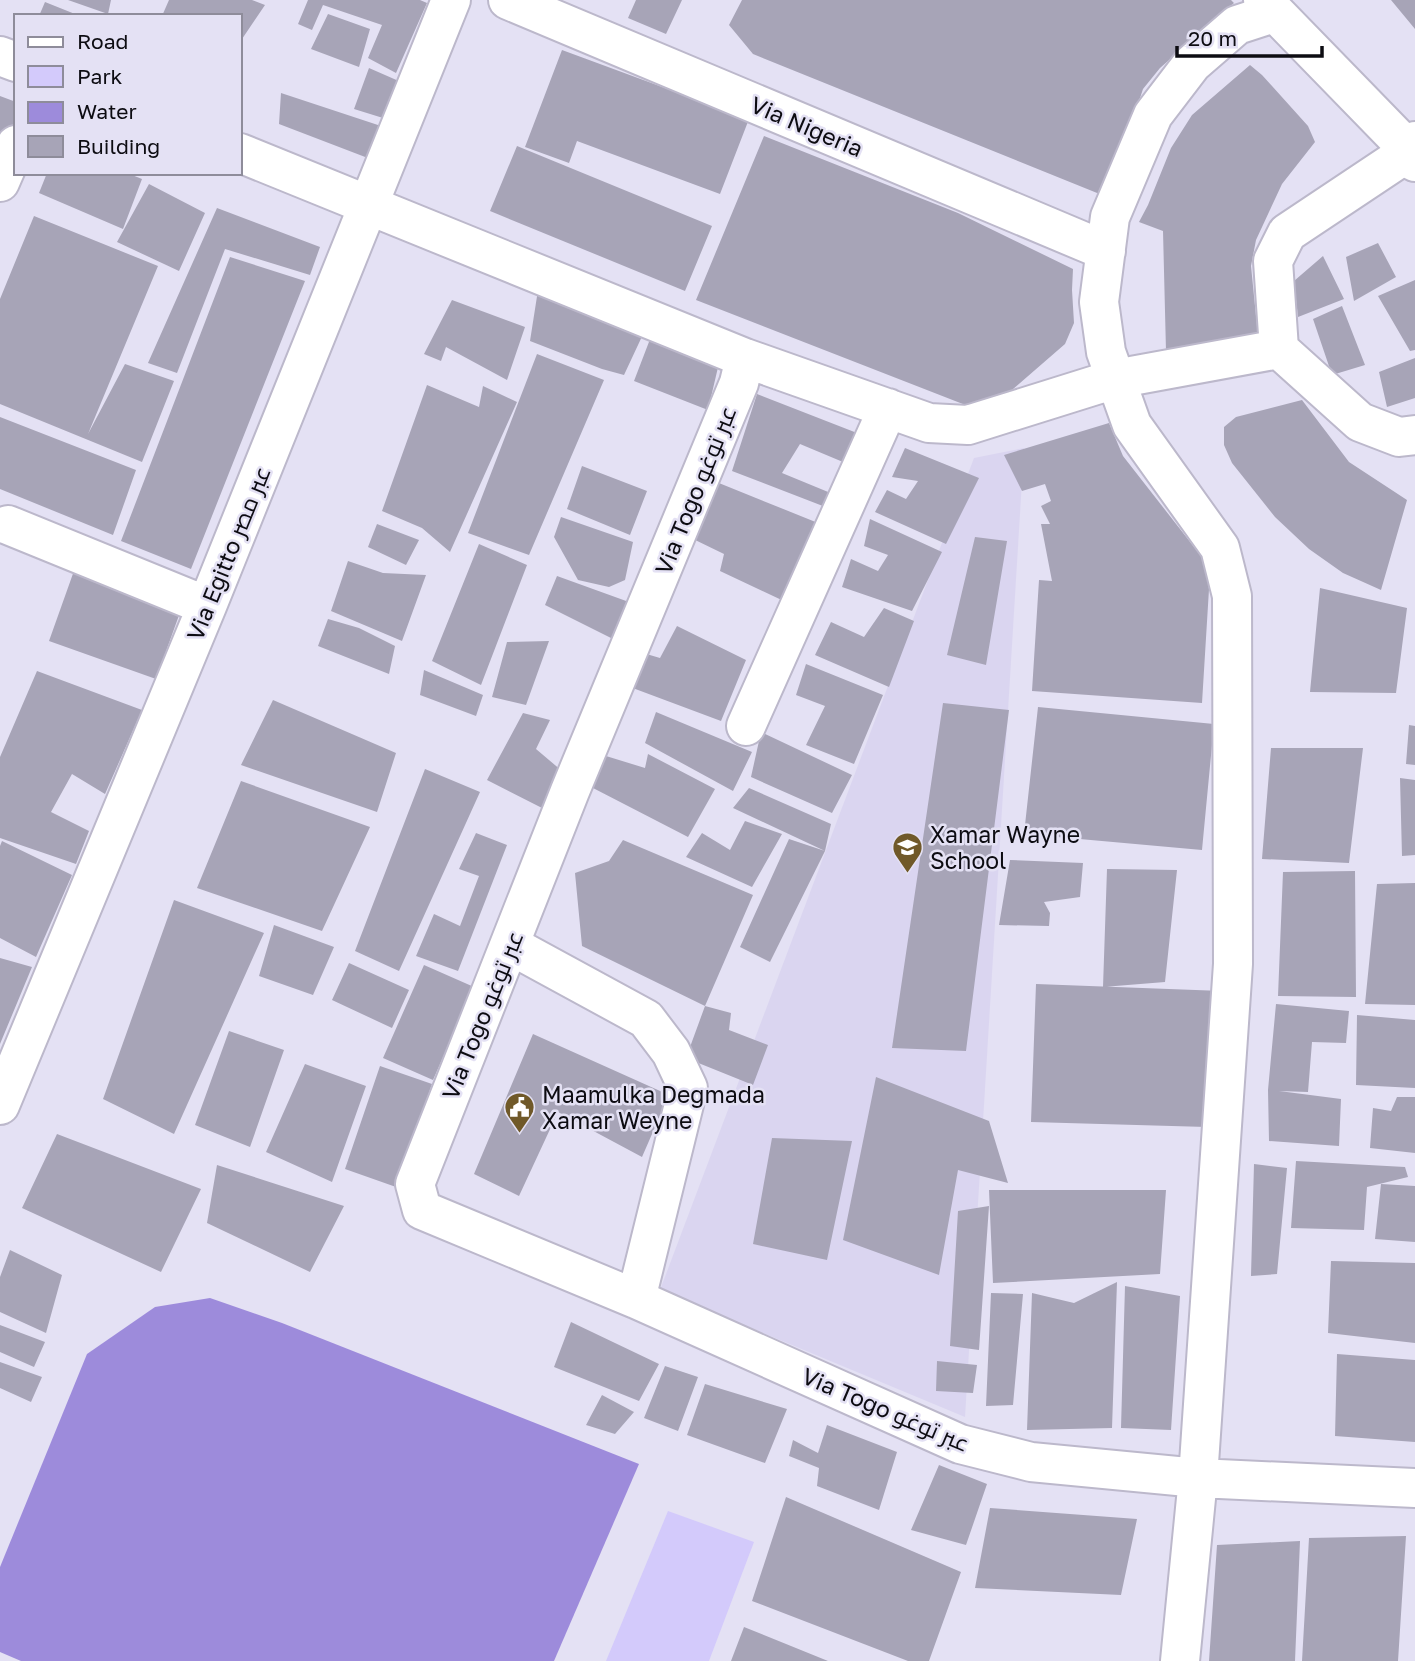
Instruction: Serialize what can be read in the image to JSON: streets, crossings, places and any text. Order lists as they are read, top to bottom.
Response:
{
  "streets": {
    "street": ["Via Nigeria", "Via Togo عبر توغو", "Via Egitto عبر مصر"]
  },
  "places": {
    "school or university": ["Xamar Wayne School"],
    "public building": ["Maamulka Degmada Xamar Weyne"]
  },
  "legend": [
    "Road",
    "Park",
    "Water",
    "Building"
  ],
  "scale_bar": "20 m"
}
